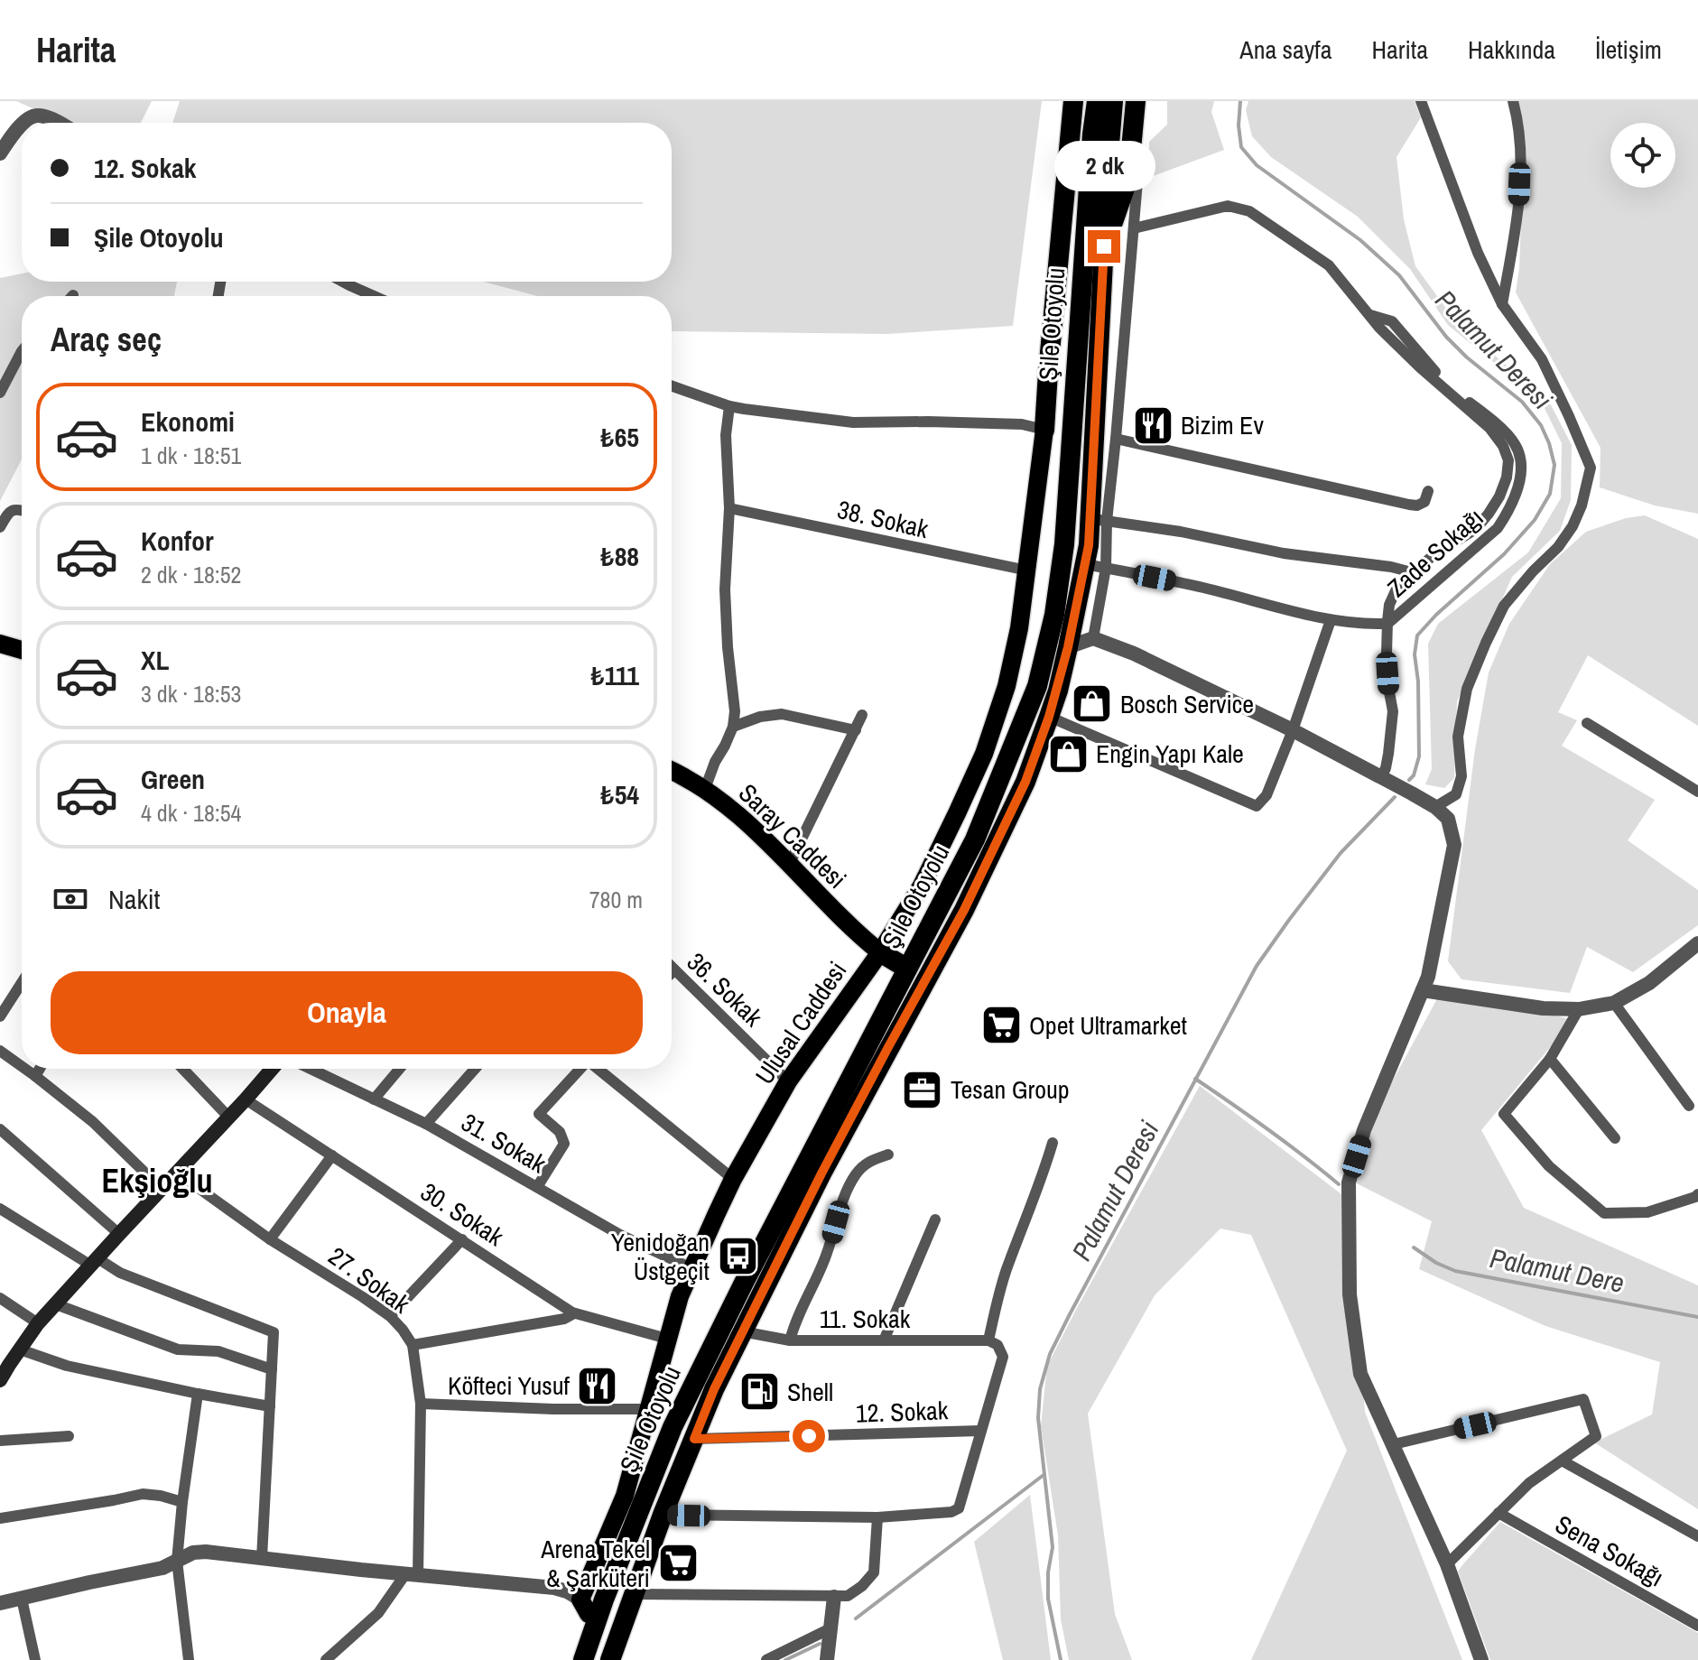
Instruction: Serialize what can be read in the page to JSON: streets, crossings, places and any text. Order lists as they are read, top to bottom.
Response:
{
  "streets": {
    "highway": ["Şile Otoyolu"],
    "main road": ["Saray Caddesi", "Ulusal Caddesi"],
    "street": [
      "38. Sokak",
      "Zade Sokağı",
      "36. Sokak",
      "31. Sokak",
      "30. Sokak",
      "27. Sokak",
      "11. Sokak",
      "12. Sokak",
      "Sena Sokağı"
    ]
  },
  "crossings": [
    ["Şile Otoyolu", "Zade Sokağı"],
    ["Şile Otoyolu", "11. Sokak"],
    ["Şile Otoyolu", "12. Sokak"],
    ["38. Sokak", "Ulusal Caddesi"],
    ["Saray Caddesi", "Ulusal Caddesi"],
    ["36. Sokak", "Ulusal Caddesi"],
    ["Ulusal Caddesi", "31. Sokak"],
    ["Ulusal Caddesi", "30. Sokak"]
  ],
  "districts": ["Ekşioğlu"],
  "water": ["Palamut Deresi", "Palamut Dere"],
  "places": {
    "restaurant": ["Bizim Ev", "Köfteci Yusuf"],
    "shop": ["Bosch Service", "Engin Yapı Kale"],
    "supermarket": ["Opet Ultramarket", "Arena Tekel & Şarküteri"],
    "office": ["Tesan Group"],
    "bus stop": ["Yenidoğan Üstgeçit"],
    "fuel station": ["Shell"]
  },
  "page": {
    "header": "Harita",
    "nav": [
      "Ana sayfa",
      "Harita",
      "Hakkında",
      "İletişim"
    ],
    "banner": ["12. Sokak", "Şile Otoyolu"],
    "bubble": "2 dk",
    "heading": "Araç seç",
    "list": [
      {
        "name": "Ekonomi",
        "note": "1 dk · 18:51",
        "value": "₺65"
      },
      {
        "name": "Konfor",
        "note": "2 dk · 18:52",
        "value": "₺88"
      },
      {
        "name": "XL",
        "note": "3 dk · 18:53",
        "value": "₺111"
      },
      {
        "name": "Green",
        "note": "4 dk · 18:54",
        "value": "₺54"
      }
    ],
    "pay": ["Nakit", "780 m"],
    "buttons": "Onayla"
  }
}
